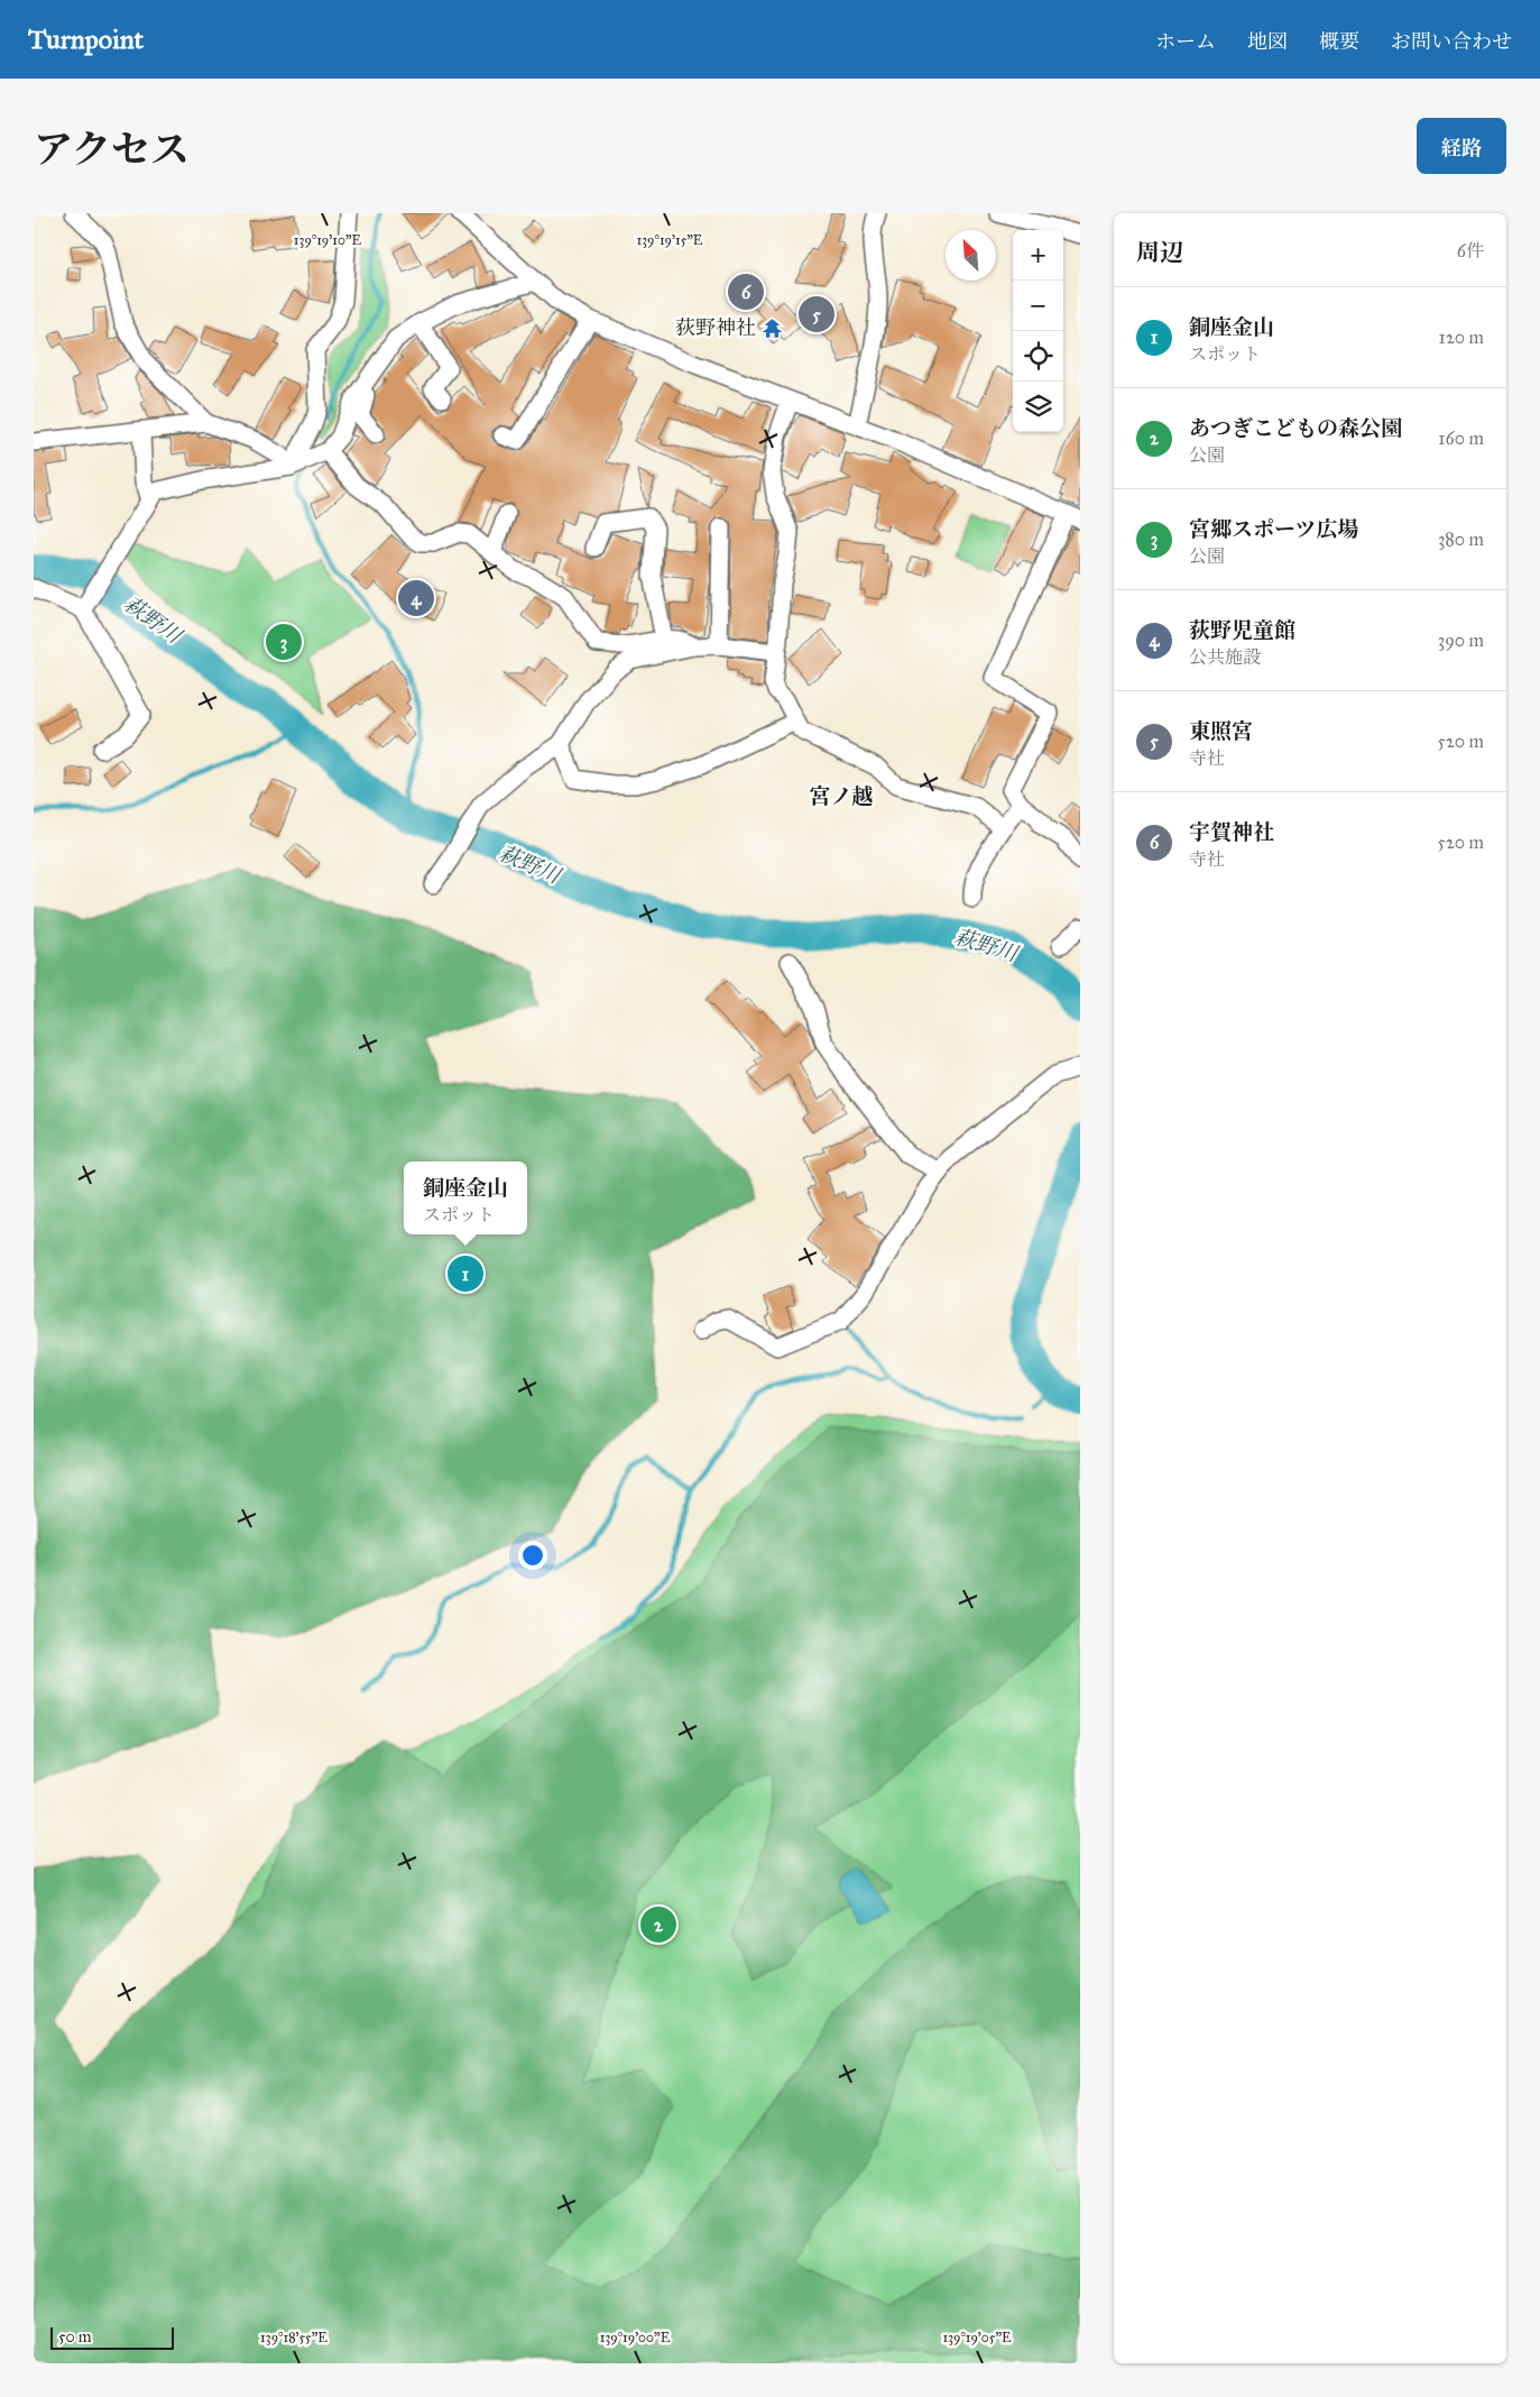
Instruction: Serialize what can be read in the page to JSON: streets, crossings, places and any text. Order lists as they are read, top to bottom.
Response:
{
  "districts": ["宮ノ越"],
  "water": ["萩野川"],
  "places": {
    "temple": ["荻野神社"]
  },
  "scale_bar": "50 m",
  "north": "top left",
  "page": {
    "header": "Turnpoint",
    "nav": [
      "ホーム",
      "地図",
      "概要",
      "お問い合わせ"
    ],
    "title": "アクセス",
    "buttons": "経路",
    "heading": ["周辺", "6件"],
    "map_buttons": ["+", "−"],
    "pins": [
      "6",
      "5",
      "4",
      "3",
      "1",
      "2"
    ],
    "list": [
      {
        "mark": "1",
        "name": "銅座金山",
        "note": "スポット",
        "value": "120 m"
      },
      {
        "mark": "2",
        "name": "あつぎこどもの森公園",
        "note": "公園",
        "value": "160 m"
      },
      {
        "mark": "3",
        "name": "宮郷スポーツ広場",
        "note": "公園",
        "value": "380 m"
      },
      {
        "mark": "4",
        "name": "荻野児童館",
        "note": "公共施設",
        "value": "390 m"
      },
      {
        "mark": "5",
        "name": "東照宮",
        "note": "寺社",
        "value": "520 m"
      },
      {
        "mark": "6",
        "name": "宇賀神社",
        "note": "寺社",
        "value": "520 m"
      }
    ],
    "popup": ["銅座金山", "スポット"],
    "scale": "50 m"
  },
  "coordinates": [
    "139°19'10\"E",
    "139°19'15\"E",
    "139°18'55\"E",
    "139°19'00\"E",
    "139°19'05\"E"
  ]
}
